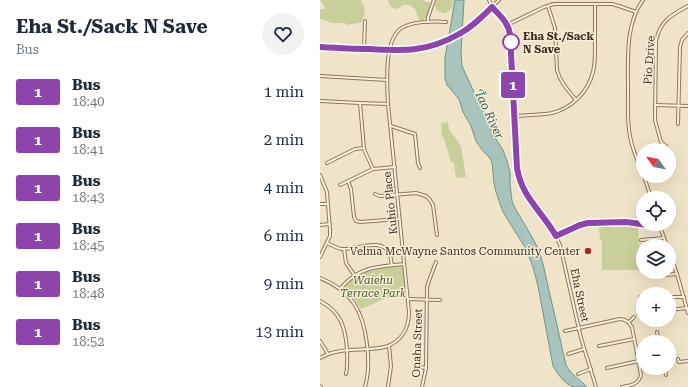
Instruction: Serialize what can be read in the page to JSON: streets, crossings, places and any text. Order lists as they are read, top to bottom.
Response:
{
  "streets": {
    "street": [
      "Pio Drive",
      "Kuhio Place",
      "Eha Street",
      "Onaha Street"
    ]
  },
  "water": ["ʻĪao River"],
  "parks": ["Waiehu Terrace Park"],
  "places": ["Eha St./Sack N Save", "Velma McWayne Santos Community Center"],
  "lines": ["bus line 1"],
  "north": "top left",
  "page": {
    "heading": ["Eha St./Sack N Save", "Bus"],
    "on_map": "1",
    "list": [
      {
        "mark": "1",
        "name": "Bus",
        "note": "18:40",
        "value": "1 min"
      },
      {
        "mark": "1",
        "name": "Bus",
        "note": "18:41",
        "value": "2 min"
      },
      {
        "mark": "1",
        "name": "Bus",
        "note": "18:43",
        "value": "4 min"
      },
      {
        "mark": "1",
        "name": "Bus",
        "note": "18:45",
        "value": "6 min"
      },
      {
        "mark": "1",
        "name": "Bus",
        "note": "18:48",
        "value": "9 min"
      },
      {
        "mark": "1",
        "name": "Bus",
        "note": "18:52",
        "value": "13 min"
      }
    ],
    "map_buttons": ["+", "−"]
  }
}
